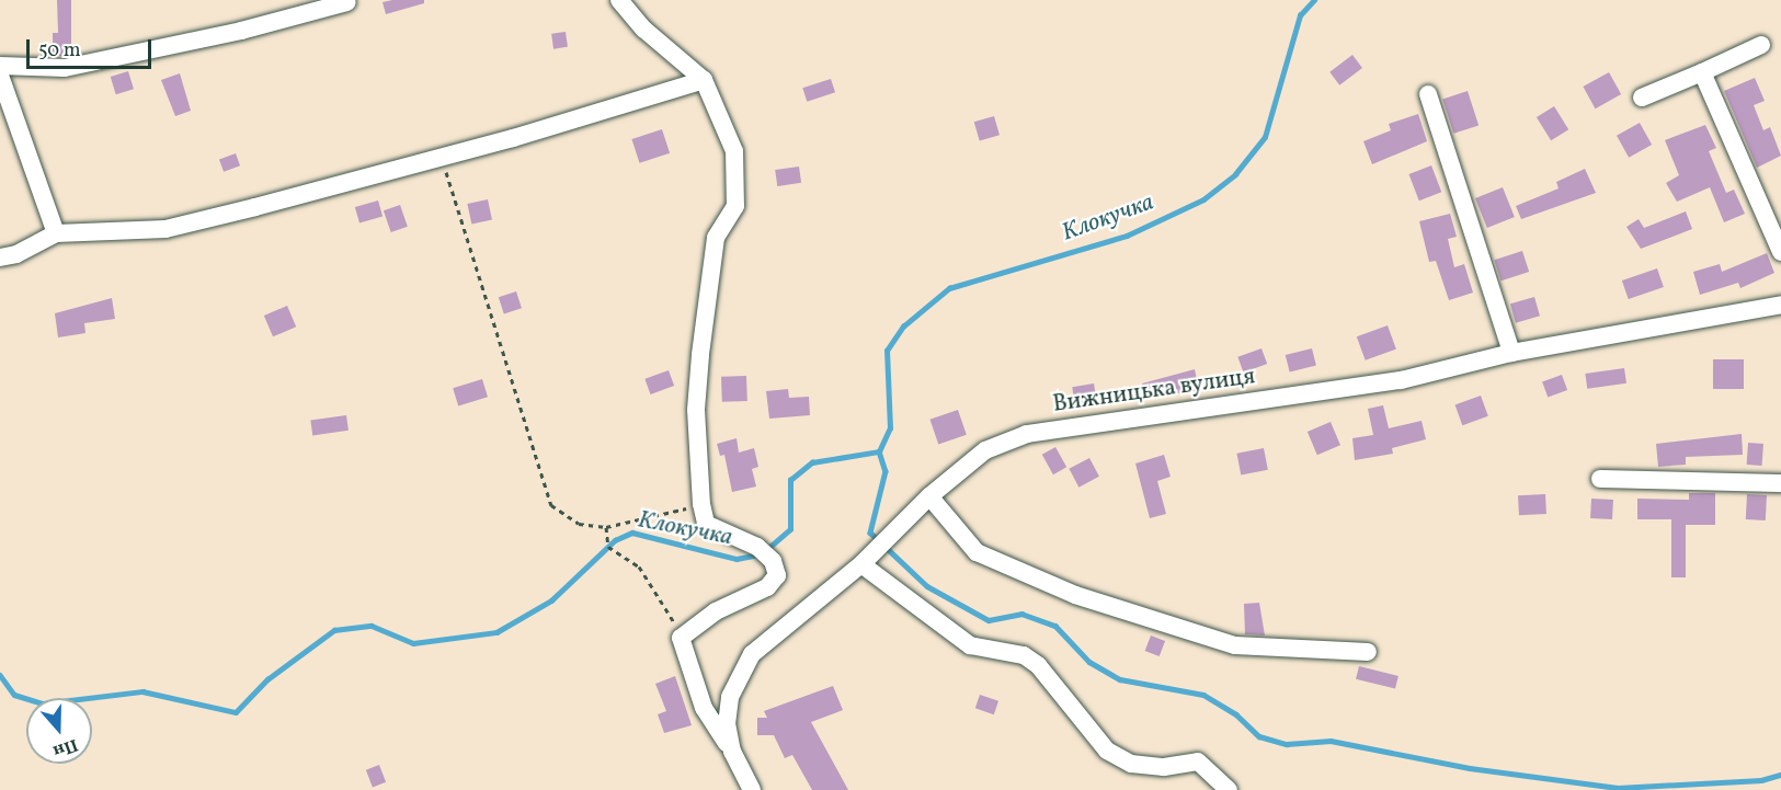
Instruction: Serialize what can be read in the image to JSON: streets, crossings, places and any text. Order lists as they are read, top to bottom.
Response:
{
  "streets": {
    "street": ["Вижницька вулиця"]
  },
  "water": ["Клокучка"],
  "scale_bar": "50 m",
  "north": "bottom"
}
